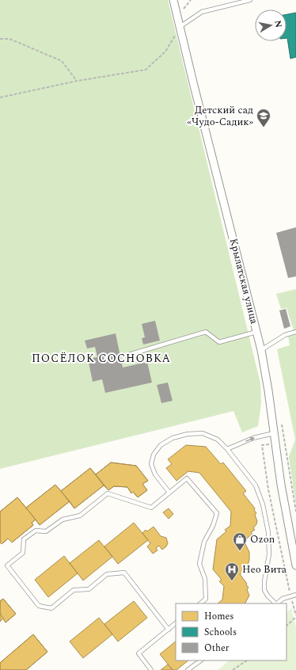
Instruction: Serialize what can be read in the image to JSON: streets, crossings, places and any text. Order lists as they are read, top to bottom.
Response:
{
  "streets": {
    "street": ["Крылатская улица"]
  },
  "districts": ["ПОСЁЛОК СОСНОВКА"],
  "places": {
    "school or university": ["Детский сад «Чудо-Садик»"],
    "shop": ["Ozon"],
    "hospital": ["Нео Вита"]
  },
  "legend": ["Homes", "Schools", "Other"],
  "north": "right"
}
